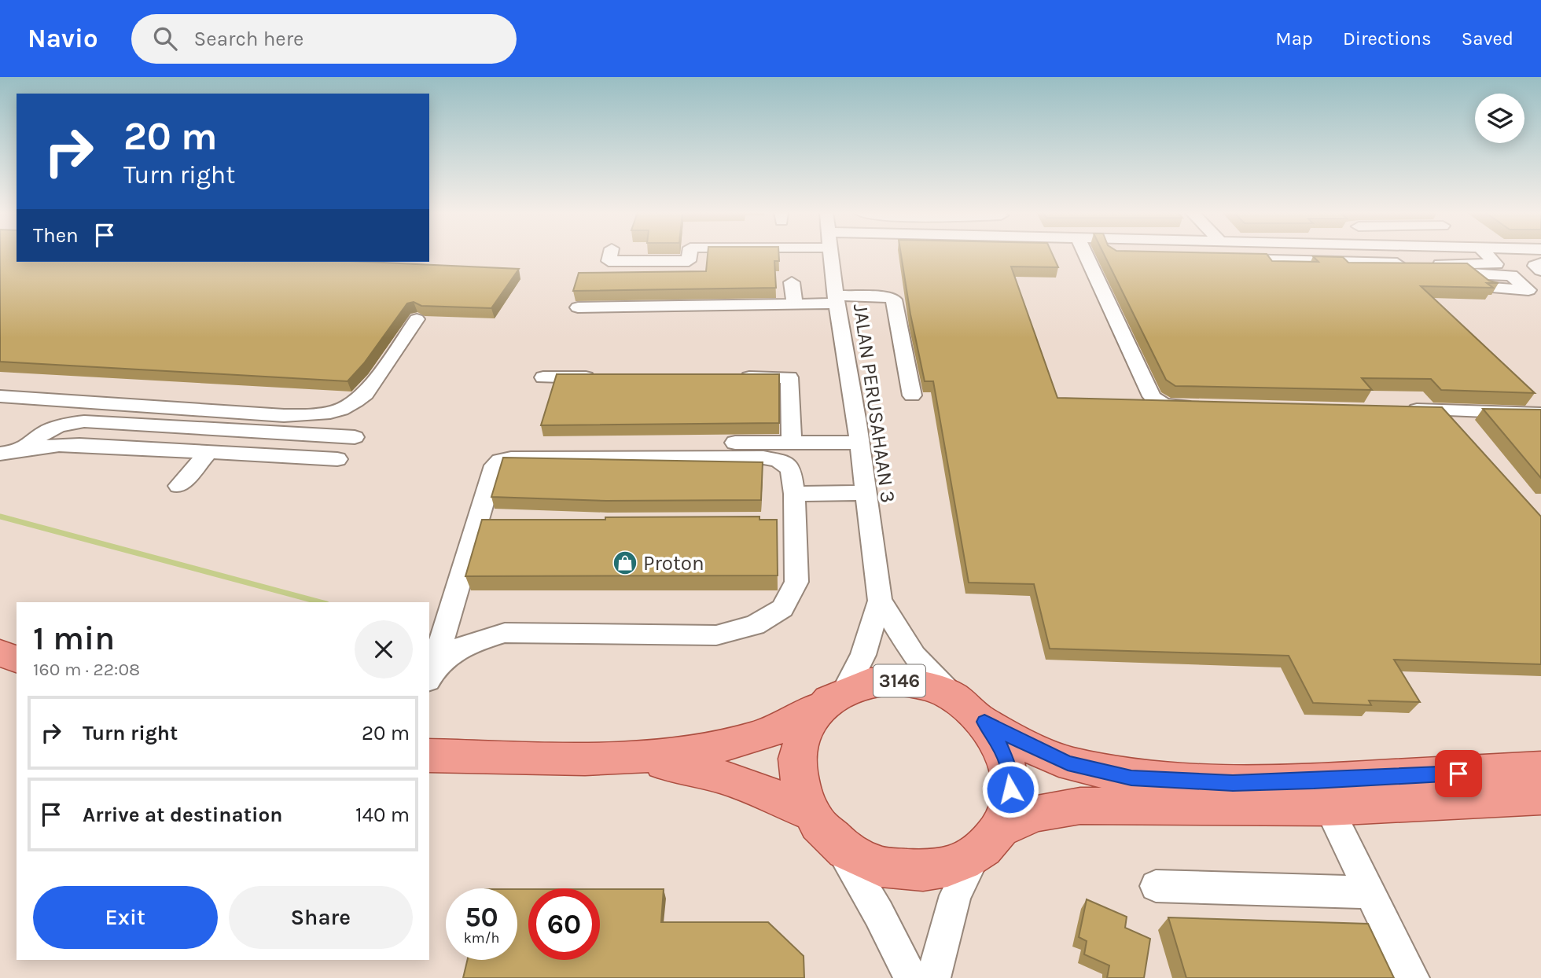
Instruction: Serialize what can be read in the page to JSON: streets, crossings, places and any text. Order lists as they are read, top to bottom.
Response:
{
  "streets": {
    "main road": ["3146"],
    "street": ["JALAN PERUSAHAAN 3"]
  },
  "places": {
    "shop": ["Proton"]
  },
  "page": {
    "header": "Navio",
    "search": "Search here",
    "nav": ["Map", "Directions", "Saved"],
    "turn": ["20 m", "Turn right"],
    "then": "Then",
    "heading": ["1 min", "160 m · 22:08"],
    "list": [
      {
        "name": "Turn right",
        "value": "20 m"
      },
      {
        "name": "Arrive at destination",
        "value": "140 m"
      }
    ],
    "buttons": ["Exit", "Share"],
    "speed": "50 km/h",
    "limit": "60"
  }
}
